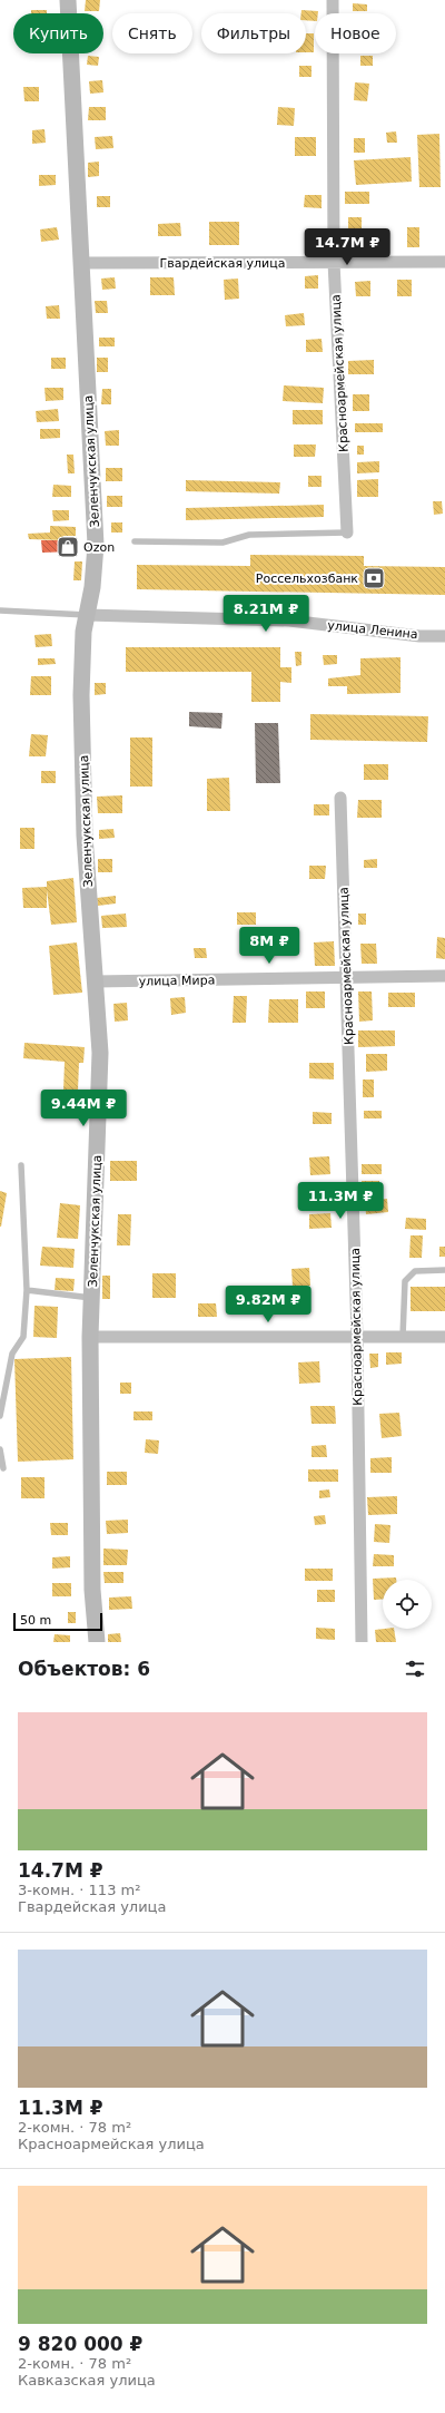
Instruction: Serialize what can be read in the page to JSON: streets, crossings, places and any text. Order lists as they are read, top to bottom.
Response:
{
  "streets": {
    "street": [
      "Гвардейская улица",
      "Красноармейская улица",
      "Зеленчукская улица",
      "улица Ленина",
      "улица Мира"
    ]
  },
  "crossings": [
    ["Гвардейская улица", "Красноармейская улица"],
    ["Гвардейская улица", "Зеленчукская улица"],
    ["Красноармейская улица", "улица Мира"],
    ["Зеленчукская улица", "улица Ленина"],
    ["Зеленчукская улица", "улица Мира"]
  ],
  "places": {
    "shop": ["Ozon"],
    "bank": ["Россельхозбанк"]
  },
  "scale_bar": "50 m",
  "page": {
    "chip": [
      "Купить",
      "Снять",
      "Фильтры",
      "Новое"
    ],
    "price": [
      "14.7M ₽",
      "8.21M ₽",
      "8M ₽",
      "9.44M ₽",
      "11.3M ₽",
      "9.82M ₽"
    ],
    "scale": "50 m",
    "heading": "Объектов: 6",
    "list": [
      {
        "name": "14.7M ₽",
        "note": "3-комн. · 113 m² · Гвардейская улица"
      },
      {
        "name": "11.3M ₽",
        "note": "2-комн. · 78 m² · Красноармейская улица"
      },
      {
        "name": "9 820 000 ₽",
        "note": "2-комн. · 78 m² · Кавказская улица"
      }
    ]
  }
}
